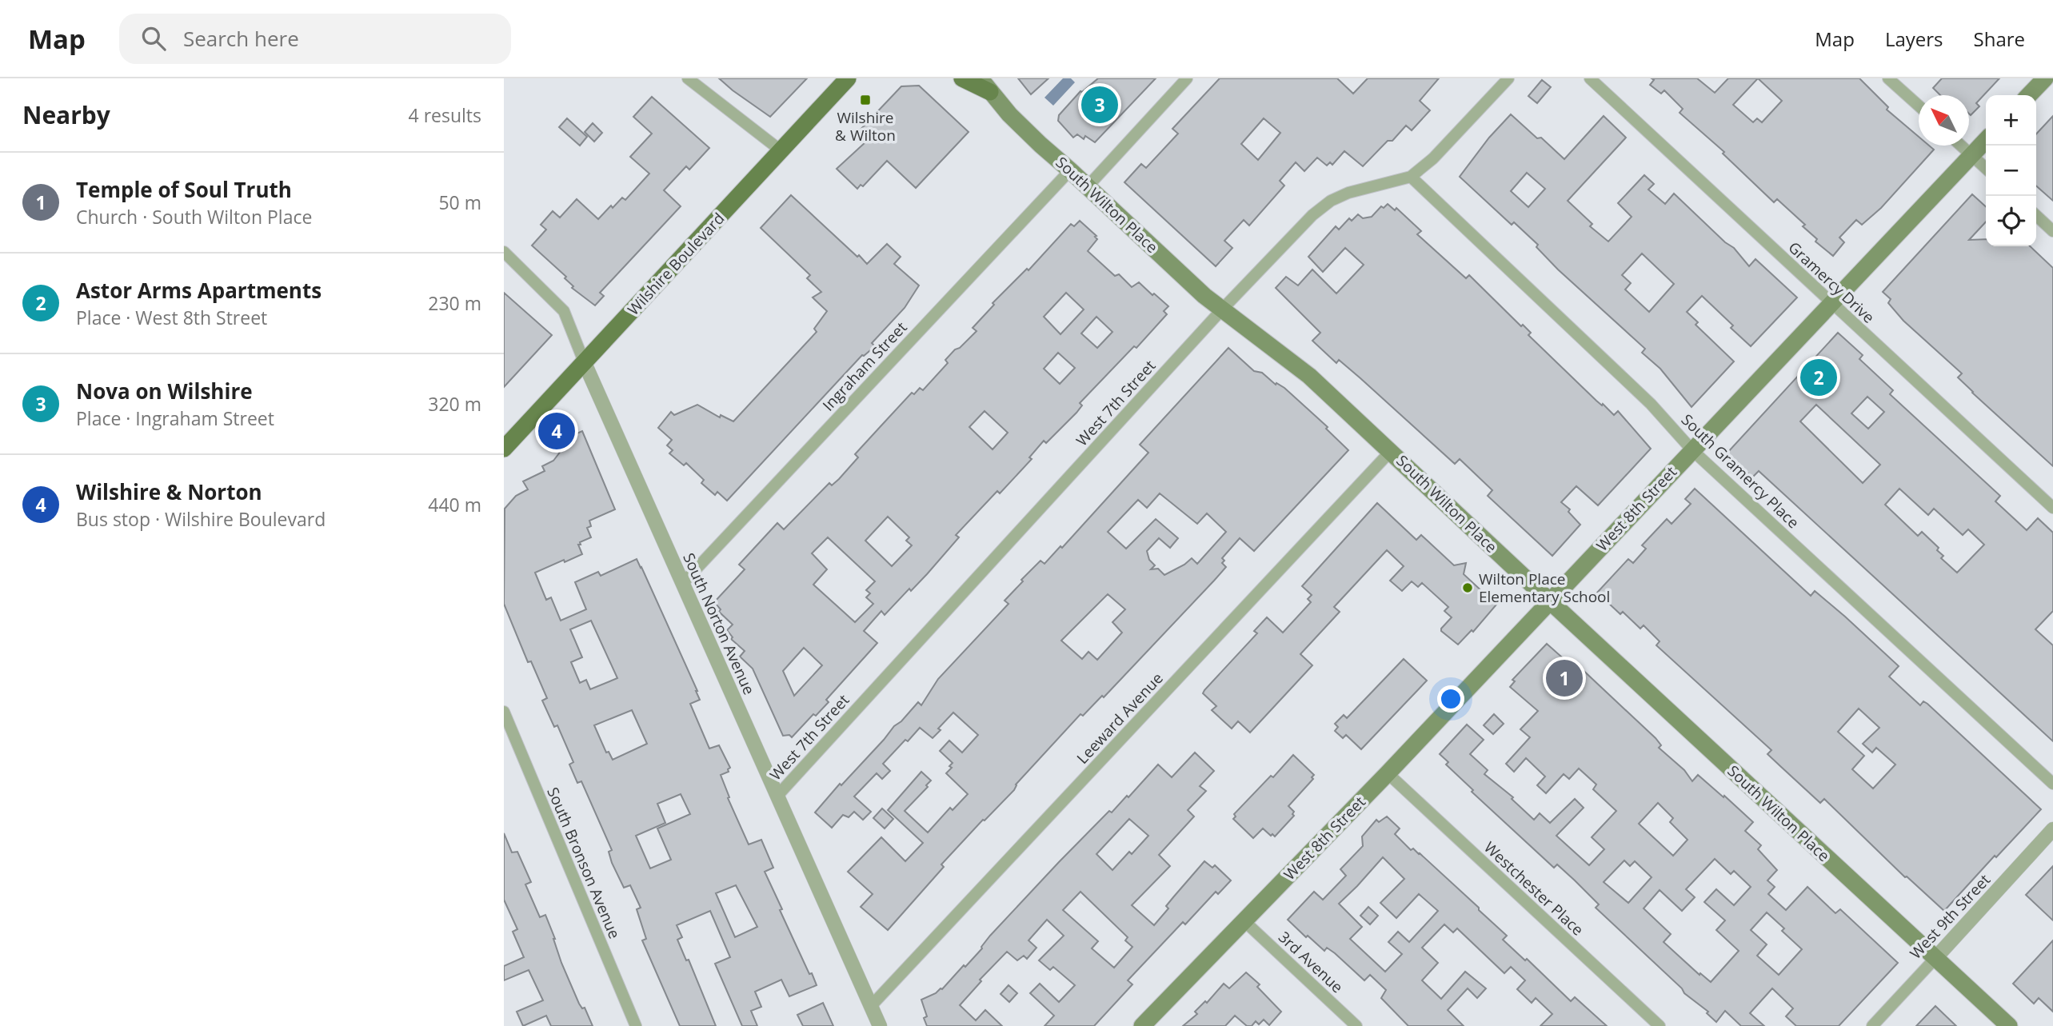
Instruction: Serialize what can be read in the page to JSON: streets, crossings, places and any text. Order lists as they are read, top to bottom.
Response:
{
  "streets": {
    "main road": ["South Wilton Place", "Wilshire Boulevard", "West 8th Street"],
    "street": [
      "Gramercy Drive",
      "Ingraham Street",
      "West 7th Street",
      "South Gramercy Place",
      "South Norton Avenue",
      "Leeward Avenue",
      "South Bronson Avenue",
      "Westchester Place",
      "West 9th Street",
      "3rd Avenue"
    ]
  },
  "crossings": [
    ["South Wilton Place", "Ingraham Street"],
    ["South Wilton Place", "West 7th Street"],
    ["South Wilton Place", "West 8th Street"],
    ["South Wilton Place", "Leeward Avenue"],
    ["South Wilton Place", "West 9th Street"],
    ["Wilshire Boulevard", "South Norton Avenue"],
    ["Gramercy Drive", "West 8th Street"],
    ["Ingraham Street", "South Norton Avenue"],
    ["West 7th Street", "South Gramercy Place"],
    ["West 7th Street", "South Norton Avenue"],
    ["South Gramercy Place", "West 8th Street"],
    ["West 8th Street", "Westchester Place"],
    ["West 8th Street", "3rd Avenue"],
    ["South Norton Avenue", "Leeward Avenue"]
  ],
  "places": {
    "transit": ["Wilshire & Wilton"],
    "other": ["Wilton Place Elementary School"]
  },
  "north": "top left",
  "page": {
    "header": "Map",
    "search": "Search here",
    "nav": ["Map", "Layers", "Share"],
    "heading": ["Nearby", "4 results"],
    "pins": [
      "3",
      "2",
      "4",
      "1"
    ],
    "map_buttons": ["+", "−"],
    "list": [
      {
        "mark": "1",
        "name": "Temple of Soul Truth",
        "note": "Church · South Wilton Place",
        "value": "50 m"
      },
      {
        "mark": "2",
        "name": "Astor Arms Apartments",
        "note": "Place · West 8th Street",
        "value": "230 m"
      },
      {
        "mark": "3",
        "name": "Nova on Wilshire",
        "note": "Place · Ingraham Street",
        "value": "320 m"
      },
      {
        "mark": "4",
        "name": "Wilshire & Norton",
        "note": "Bus stop · Wilshire Boulevard",
        "value": "440 m"
      }
    ]
  }
}
